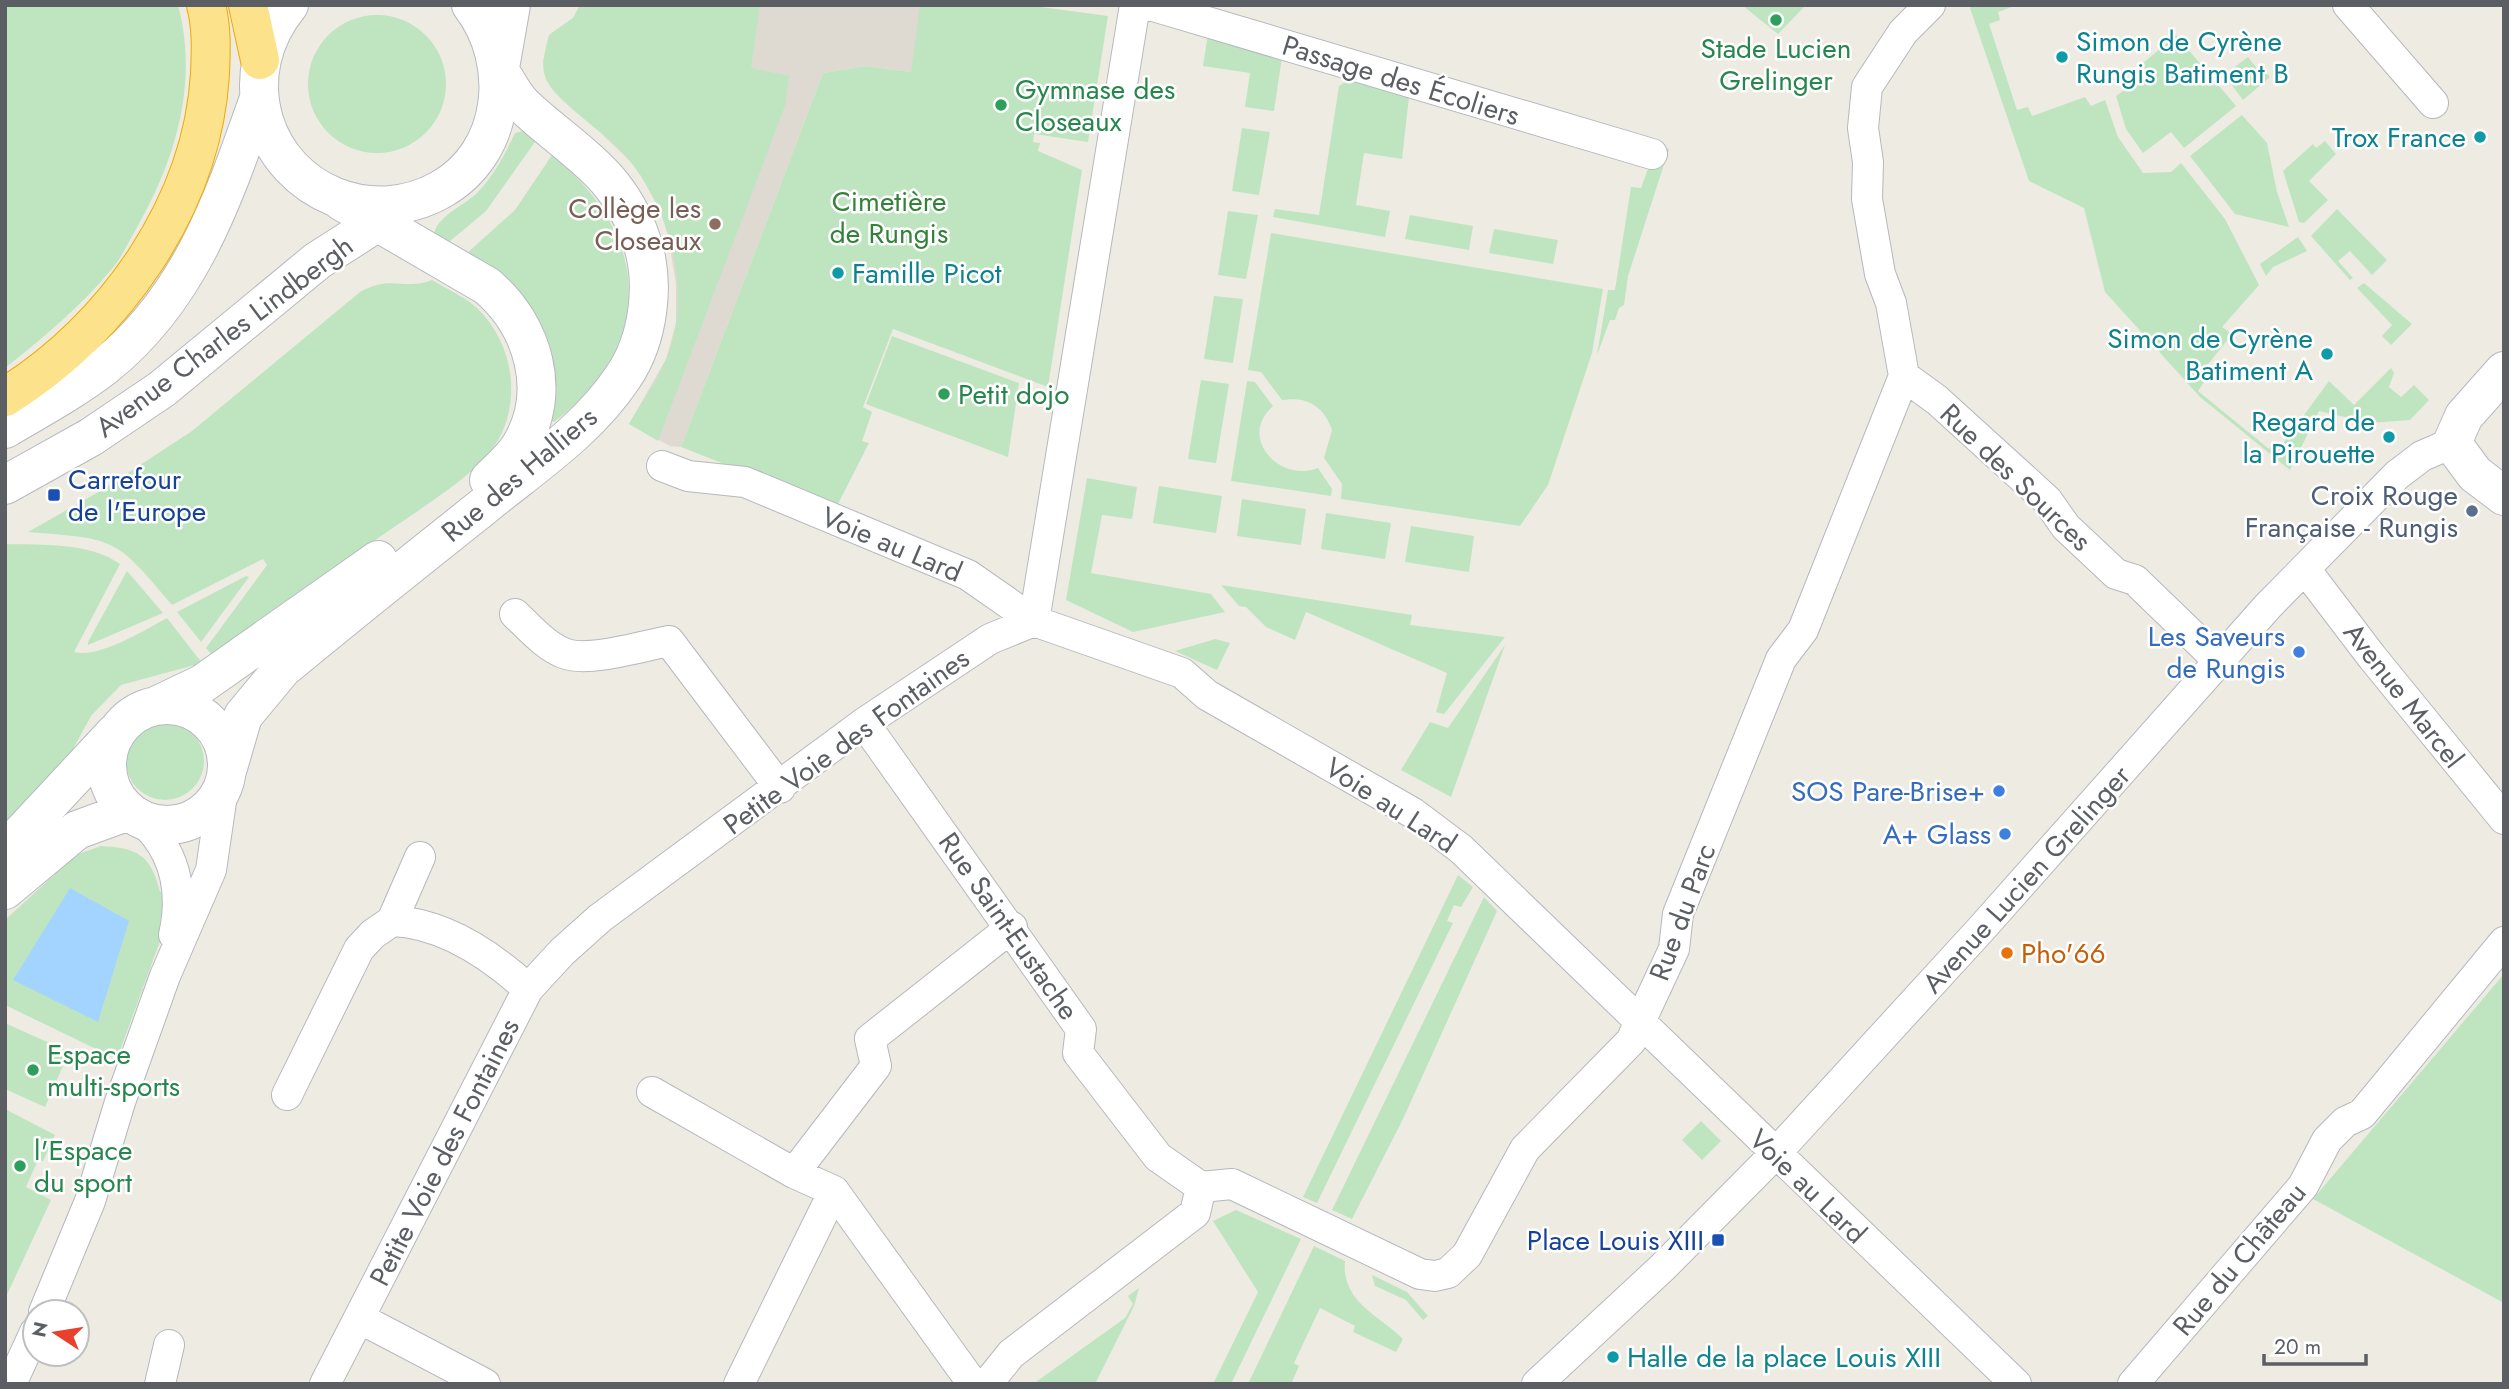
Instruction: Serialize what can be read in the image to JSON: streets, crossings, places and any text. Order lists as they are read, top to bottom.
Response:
{
  "streets": {
    "street": [
      "Passage des Écoliers",
      "Avenue Charles Lindbergh",
      "Rue des Halliers",
      "Rue des Sources",
      "Voie au Lard",
      "Avenue Marcel",
      "Petite Voie des Fontaines",
      "Avenue Lucien Grelinger",
      "Rue du Parc",
      "Rue Saint-Eustache",
      "Rue du Château"
    ]
  },
  "crossings": [
    ["Avenue Charles Lindbergh", "Rue des Halliers"],
    ["Rue des Sources", "Avenue Lucien Grelinger"],
    ["Rue des Sources", "Rue du Parc"],
    ["Voie au Lard", "Petite Voie des Fontaines"],
    ["Voie au Lard", "Avenue Lucien Grelinger"],
    ["Voie au Lard", "Rue du Parc"],
    ["Avenue Marcel", "Avenue Lucien Grelinger"],
    ["Petite Voie des Fontaines", "Rue Saint-Eustache"],
    ["Rue du Parc", "Rue Saint-Eustache"]
  ],
  "parks": ["Cimetière de Rungis"],
  "places": {
    "other": [
      "Stade Lucien Grelinger",
      "Simon de Cyrène Rungis Batiment B",
      "Gymnase des Closeaux",
      "Trox France",
      "Collège les Closeaux",
      "Famille Picot",
      "Simon de Cyrène Batiment A",
      "Petit dojo",
      "Regard de la Pirouette",
      "Croix Rouge Française - Rungis",
      "Les Saveurs de Rungis",
      "SOS Pare-Brise+",
      "A+ Glass",
      "Pho'66",
      "Espace multi-sports",
      "l'Espace du sport",
      "Halle de la place Louis XIII"
    ],
    "transit": ["Carrefour de l'Europe", "Place Louis XIII"]
  },
  "scale_bar": "20 m",
  "north": "left"
}
